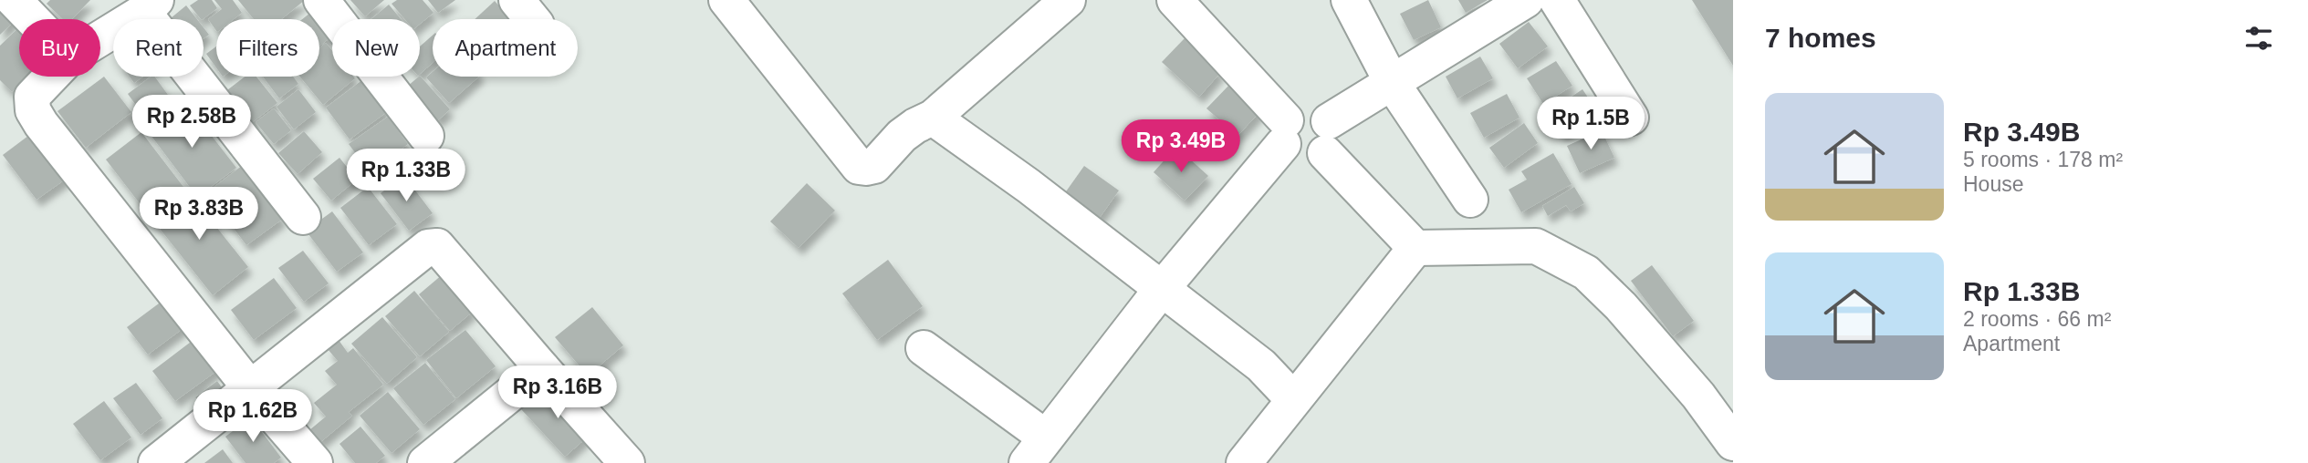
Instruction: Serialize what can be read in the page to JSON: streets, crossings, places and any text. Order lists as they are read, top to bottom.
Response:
{
  "page": {
    "heading": "7 homes",
    "chip": [
      "Buy",
      "Rent",
      "Filters",
      "New",
      "Apartment"
    ],
    "list": [
      {
        "name": "Rp 3.49B",
        "note": "5 rooms · 178 m² · House"
      },
      {
        "name": "Rp 1.33B",
        "note": "2 rooms · 66 m² · Apartment"
      }
    ],
    "price": [
      "Rp 2.58B",
      "Rp 1.5B",
      "Rp 3.49B",
      "Rp 1.33B",
      "Rp 3.83B",
      "Rp 3.16B",
      "Rp 1.62B"
    ]
  }
}
